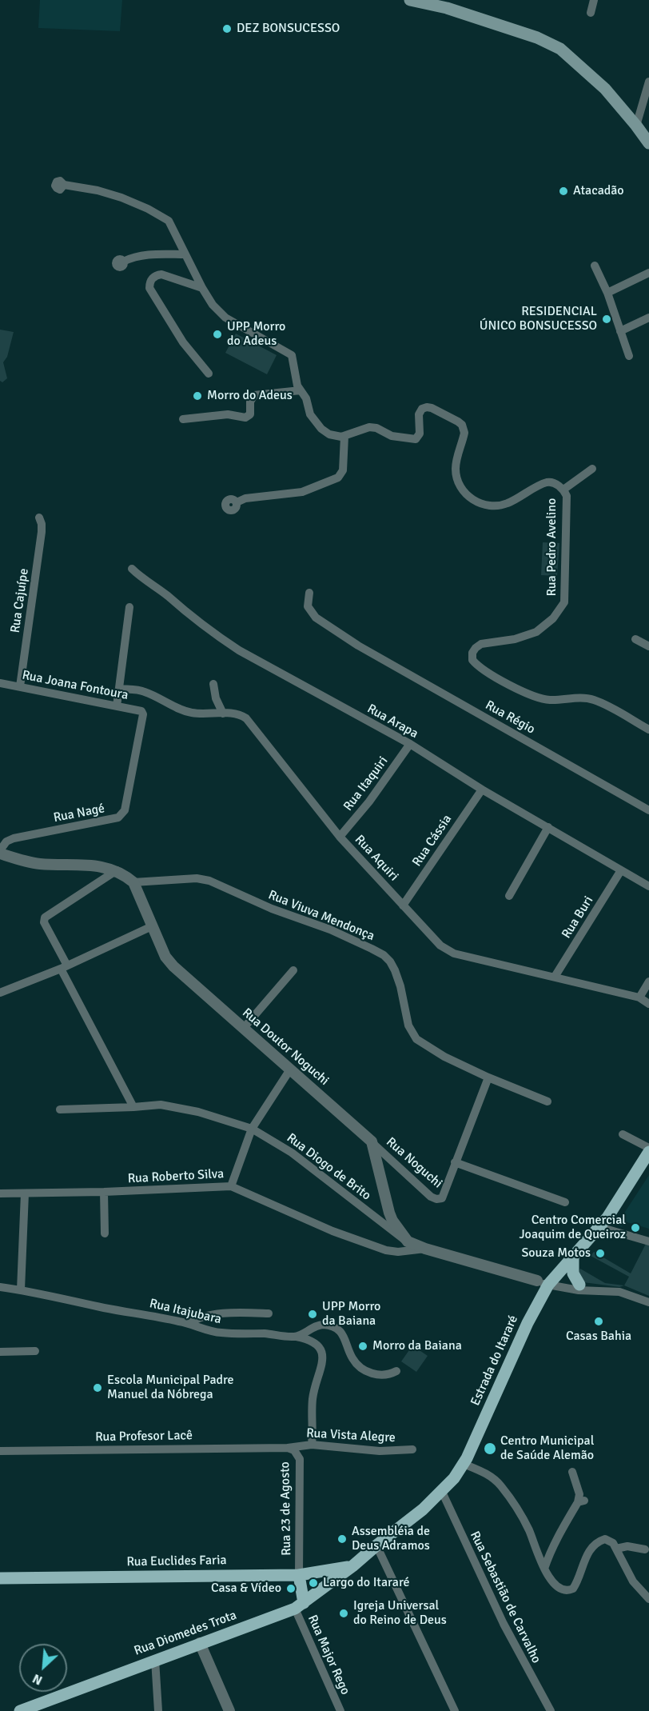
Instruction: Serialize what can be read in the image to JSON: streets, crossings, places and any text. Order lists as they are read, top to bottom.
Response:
{
  "streets": {
    "main road": ["Estrada do Itararé", "Rua Euclides Faria", "Rua Diomedes Trota"],
    "street": [
      "Rua Pedro Avelino",
      "Rua Cajuípe",
      "Rua Joana Fontoura",
      "Rua Régio",
      "Rua Arapa",
      "Rua Itaquiri",
      "Rua Nagé",
      "Rua Cássia",
      "Rua Aquiri",
      "Rua Viuva Mendonça",
      "Rua Buri",
      "Rua Doutor Noguchi",
      "Rua Noguchi",
      "Rua Diogo de Brito",
      "Rua Roberto Silva",
      "Rua Itajubara",
      "Rua Vista Alegre",
      "Rua Profesor Lacê",
      "Rua 23 de Agosto",
      "Rua Sebastião de Carvalho",
      "Rua Major Rego"
    ]
  },
  "crossings": [
    ["Rua Cajuípe", "Rua Joana Fontoura"],
    ["Rua Joana Fontoura", "Rua Nagé"],
    ["Rua Arapa", "Rua Itaquiri"],
    ["Rua Arapa", "Rua Cássia"],
    ["Rua Arapa", "Rua Buri"],
    ["Rua Itaquiri", "Rua Aquiri"],
    ["Rua Cássia", "Rua Aquiri"],
    ["Rua Aquiri", "Rua Buri"],
    ["Rua Viuva Mendonça", "Rua Doutor Noguchi"],
    ["Rua Doutor Noguchi", "Rua Noguchi"],
    ["Estrada do Itararé", "Rua Euclides Faria"],
    ["Estrada do Itararé", "Rua Sebastião de Carvalho"],
    ["Estrada do Itararé", "Rua Diomedes Trota"],
    ["Rua Vista Alegre", "Rua Profesor Lacê"],
    ["Rua Vista Alegre", "Rua 23 de Agosto"],
    ["Rua Profesor Lacê", "Rua 23 de Agosto"],
    ["Rua 23 de Agosto", "Rua Euclides Faria"],
    ["Rua Euclides Faria", "Rua Diomedes Trota"],
    ["Rua Diomedes Trota", "Rua Major Rego"]
  ],
  "places": [
    "DEZ BONSUCESSO",
    "Atacadão",
    "RESIDENCIAL ÚNICO BONSUCESSO",
    "UPP Morro do Adeus",
    "Morro do Adeus",
    "Centro Comercial Joaquim de Queiroz",
    "Souza Motos",
    "UPP Morro da Baiana",
    "Casas Bahia",
    "Morro da Baiana",
    "Escola Municipal Padre Manuel da Nóbrega",
    "Centro Municipal de Saúde Alemão",
    "Assembléia de Deus Adramos",
    "Largo do Itararé",
    "Casa & Vídeo",
    "Igreja Universal do Reino de Deus"
  ],
  "north": "bottom left"
}
